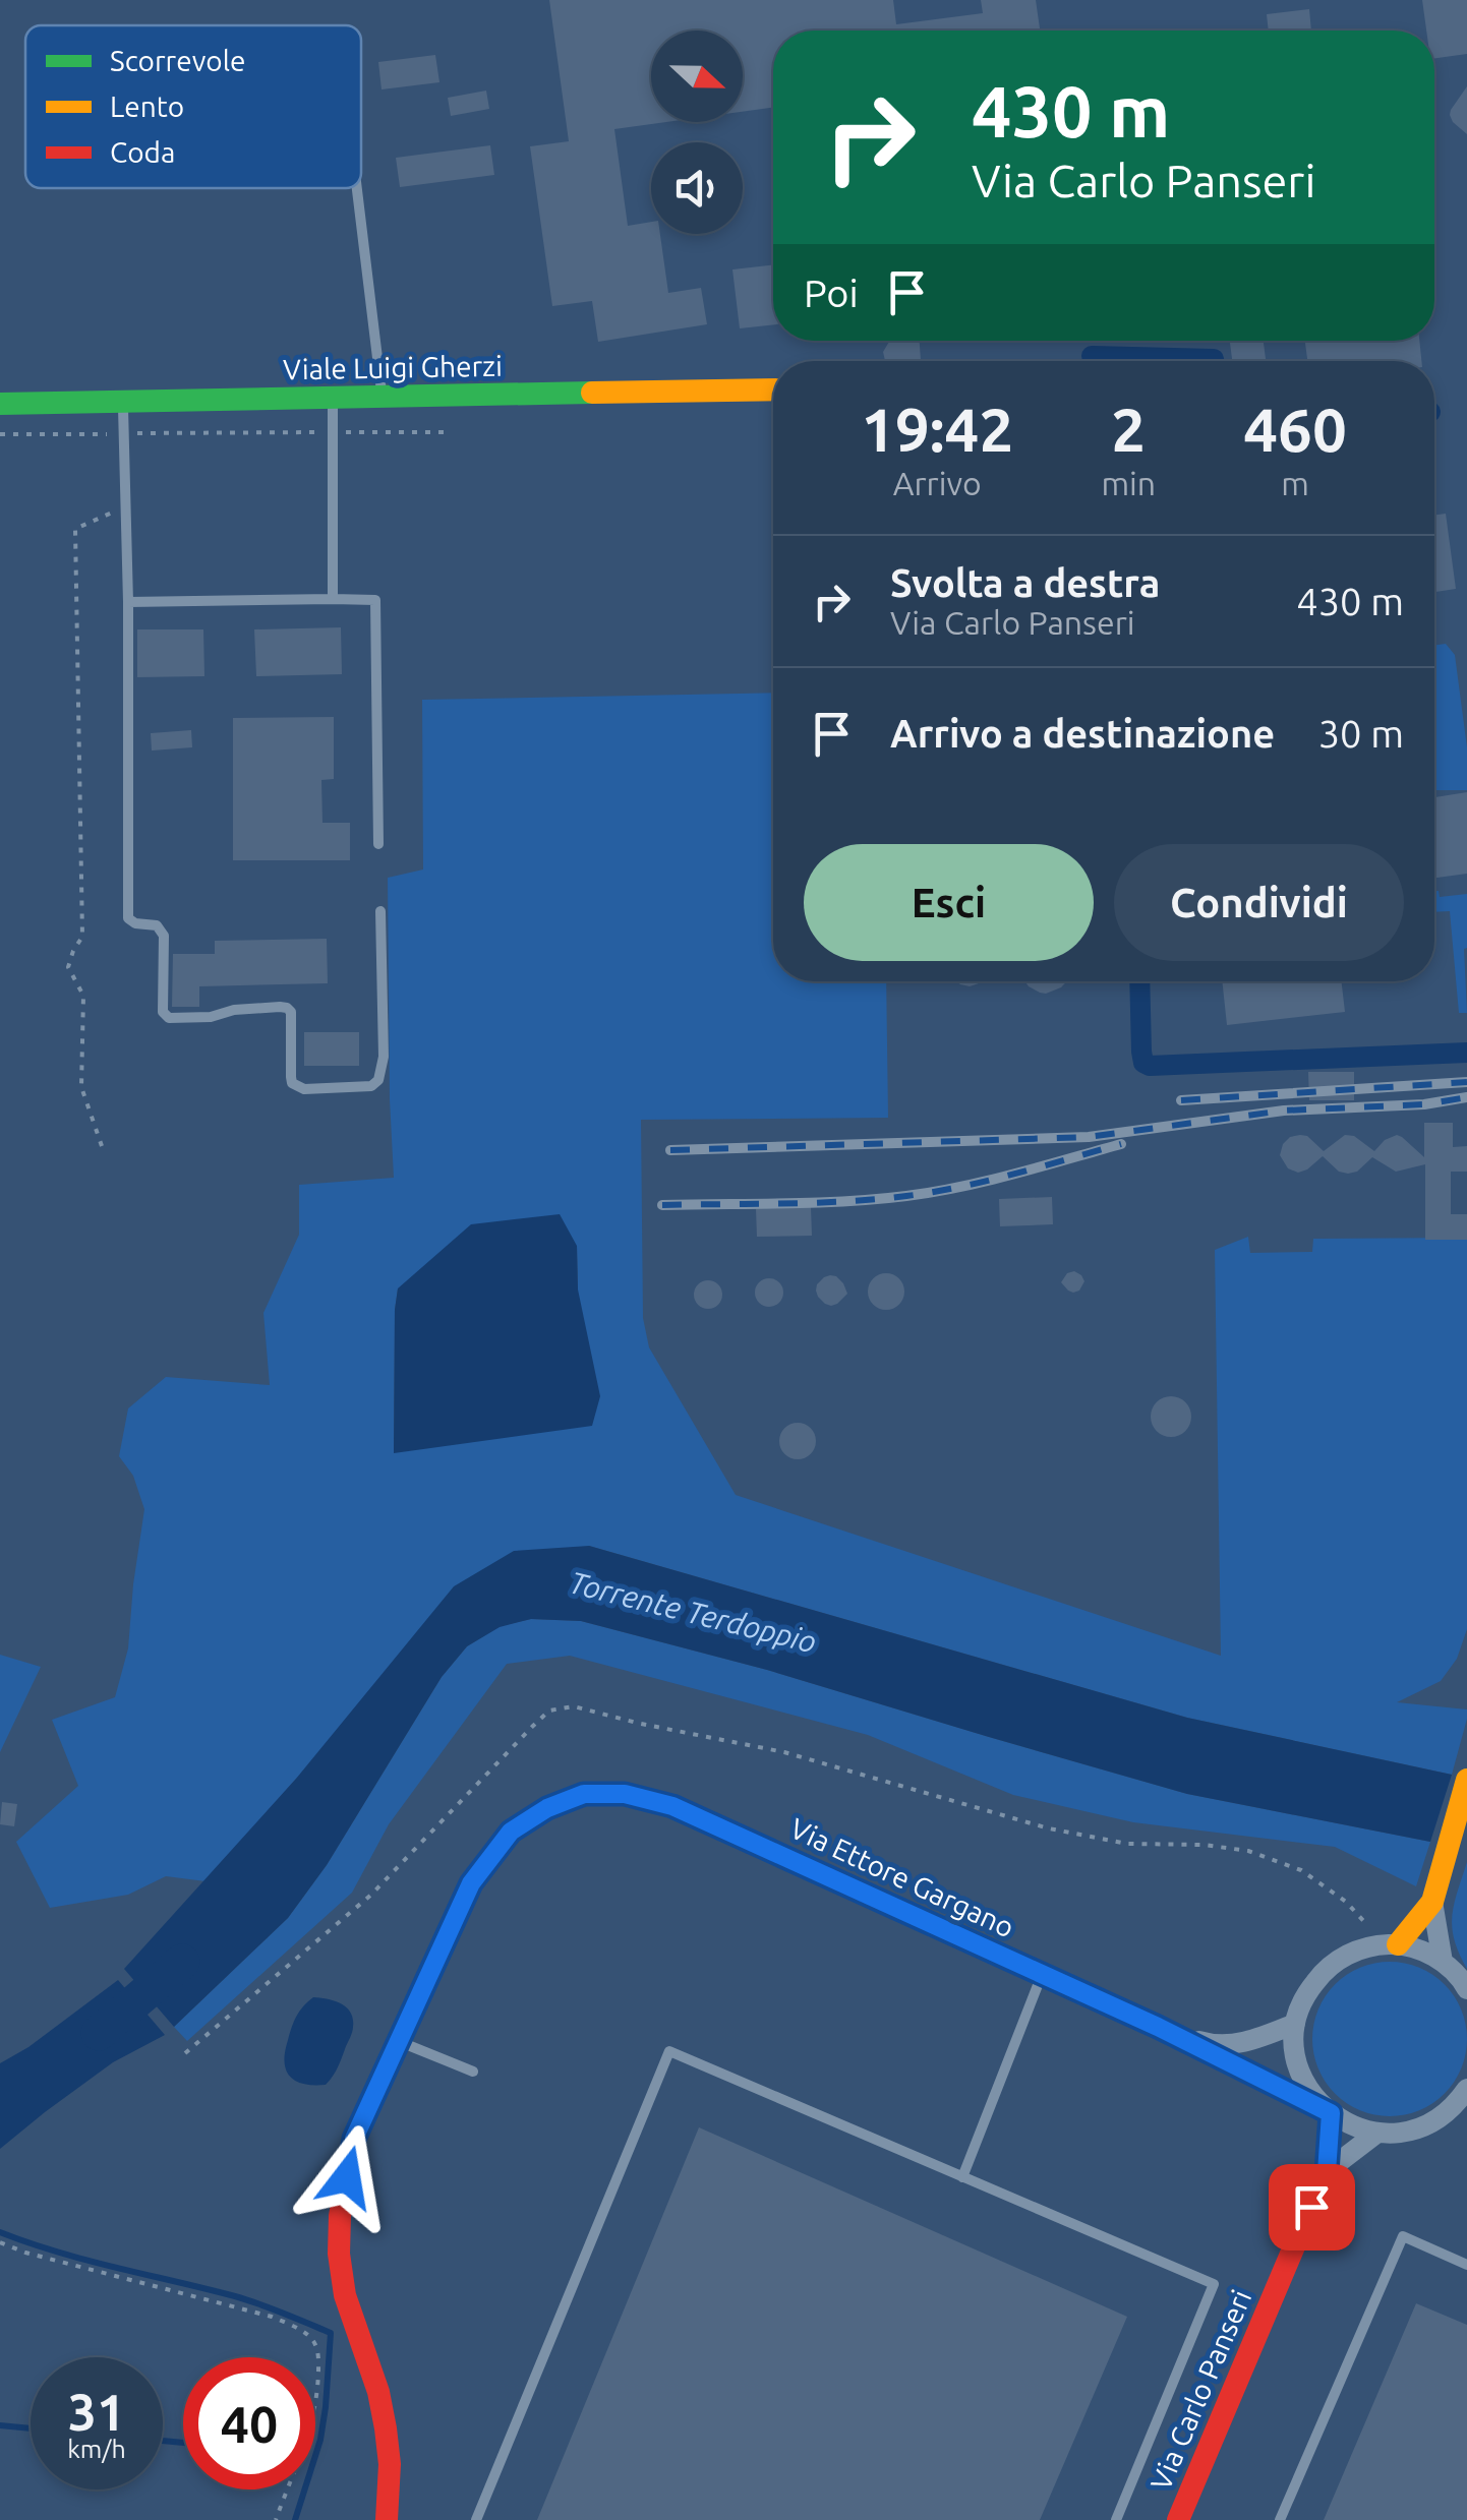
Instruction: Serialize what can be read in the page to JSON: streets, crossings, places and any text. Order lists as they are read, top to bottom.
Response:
{
  "streets": {
    "street": ["Viale Luigi Gherzi", "Via Ettore Gargano", "Via Carlo Panseri"]
  },
  "crossings": [
    ["Via Ettore Gargano", "Via Carlo Panseri"]
  ],
  "water": ["Torrente Terdoppio"],
  "legend": ["Scorrevole", "Lento", "Coda"],
  "north": "right",
  "page": {
    "turn": ["430 m", "Via Carlo Panseri"],
    "then": "Poi",
    "eta": [
      "19:42",
      "Arrivo",
      "2",
      "min",
      "460",
      "m"
    ],
    "list": [
      {
        "name": "Svolta a destra",
        "note": "Via Carlo Panseri",
        "value": "430 m"
      },
      {
        "name": "Arrivo a destinazione",
        "value": "30 m"
      }
    ],
    "buttons": ["Esci", "Condividi"],
    "speed": "31 km/h",
    "limit": "40"
  }
}
